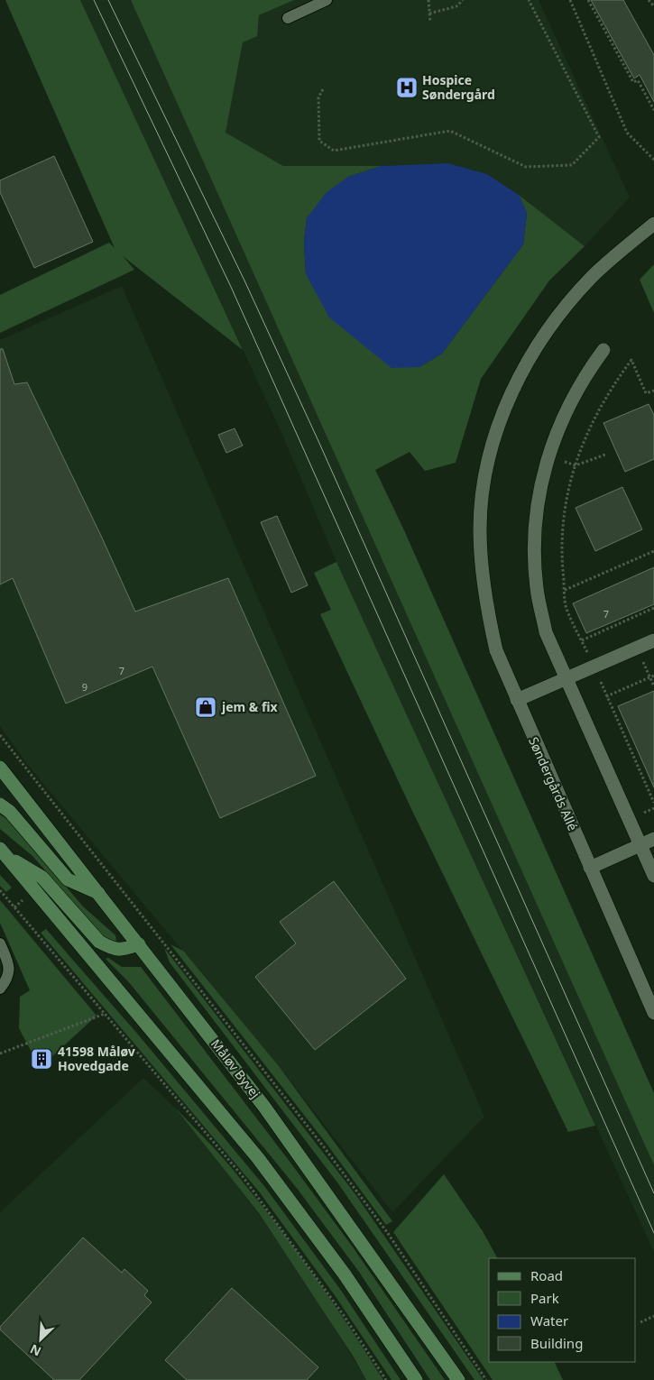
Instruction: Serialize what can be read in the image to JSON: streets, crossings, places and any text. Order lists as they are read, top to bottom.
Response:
{
  "streets": {
    "main road": ["Måløv Byvej"],
    "street": ["Søndergårds Allé"]
  },
  "places": {
    "hospital": ["Hospice Søndergård"],
    "shop": ["jem & fix"],
    "building": ["41598 Måløv Hovedgade"]
  },
  "house_numbers": ["7", "7", "9"],
  "legend": [
    "Road",
    "Park",
    "Water",
    "Building"
  ],
  "north": "bottom left"
}
